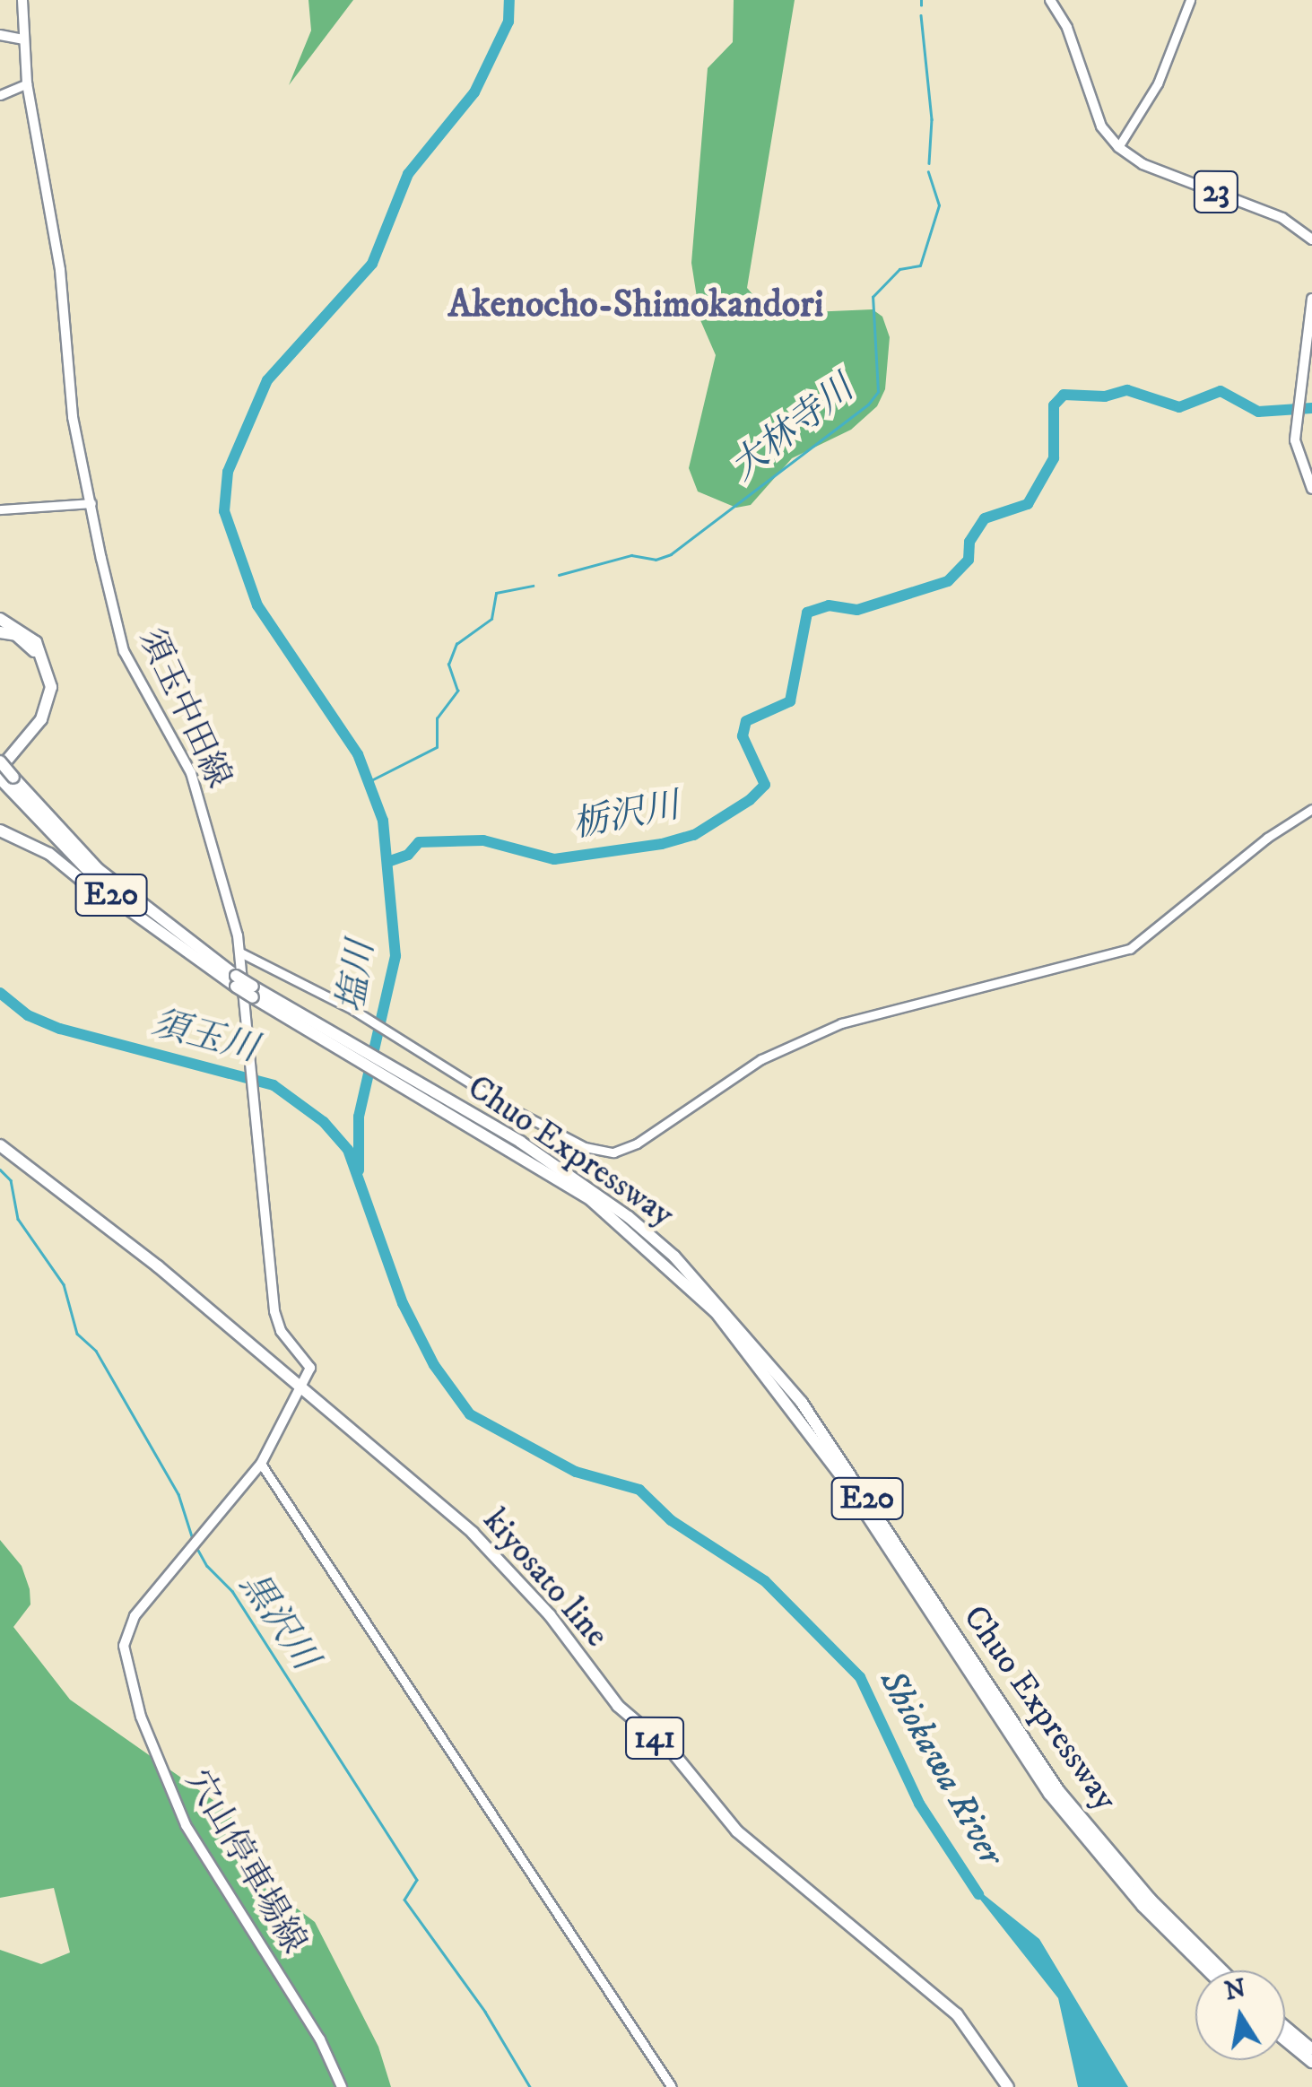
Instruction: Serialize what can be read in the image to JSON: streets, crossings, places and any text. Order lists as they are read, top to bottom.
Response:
{
  "streets": {
    "highway": [
      "E20",
      "Chuo Expressway",
      "kiyosato line",
      "141"
    ],
    "main road": ["23", "須玉中田線", "穴山停車場線"]
  },
  "crossings": [
    ["須玉中田線", "kiyosato line"],
    ["須玉中田線", "穴山停車場線"],
    ["kiyosato line", "穴山停車場線"]
  ],
  "districts": ["Akenocho-Shimokandori"],
  "water": [
    "大林寺川",
    "栃沢川",
    "塩川",
    "須玉川",
    "黒沢川",
    "Shiokawa River"
  ],
  "north": "top"
}
